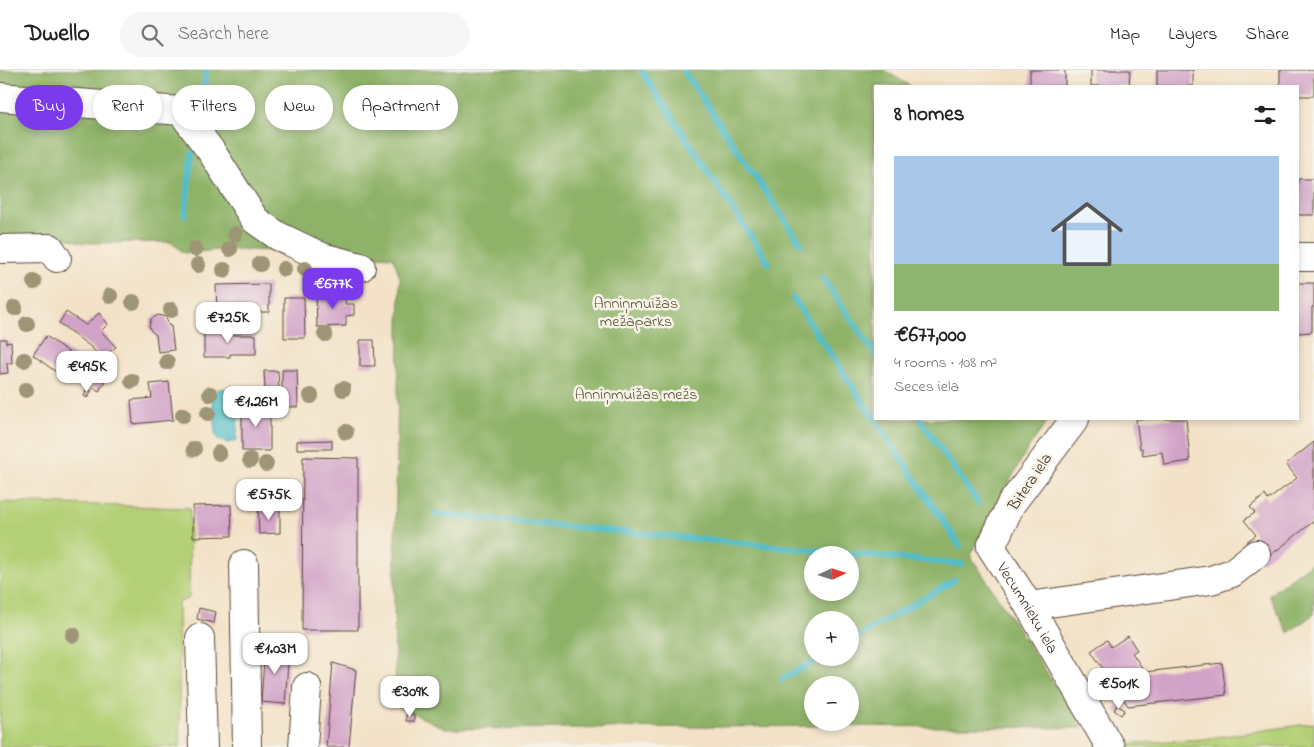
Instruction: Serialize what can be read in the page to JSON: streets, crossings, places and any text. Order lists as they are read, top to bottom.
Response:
{
  "streets": {
    "street": ["Bitera iela", "Vecumnieku iela"]
  },
  "crossings": [
    ["Bitera iela", "Vecumnieku iela"]
  ],
  "parks": ["Anniņmuižas mežaparks", "Anniņmuižas mežs"],
  "north": "right",
  "page": {
    "header": "Dwello",
    "search": "Search here",
    "nav": ["Map", "Layers", "Share"],
    "chip": [
      "Buy",
      "Rent",
      "Filters",
      "New",
      "Apartment"
    ],
    "heading": "8 homes",
    "list": [
      {
        "name": "€677,000",
        "note": "4 rooms · 108 m² · Seces iela"
      }
    ],
    "price": [
      "€677K",
      "€725K",
      "€495K",
      "€1.26M",
      "€575K",
      "€1.03M",
      "€501K",
      "€309K"
    ],
    "map_buttons": ["+", "−"]
  }
}
